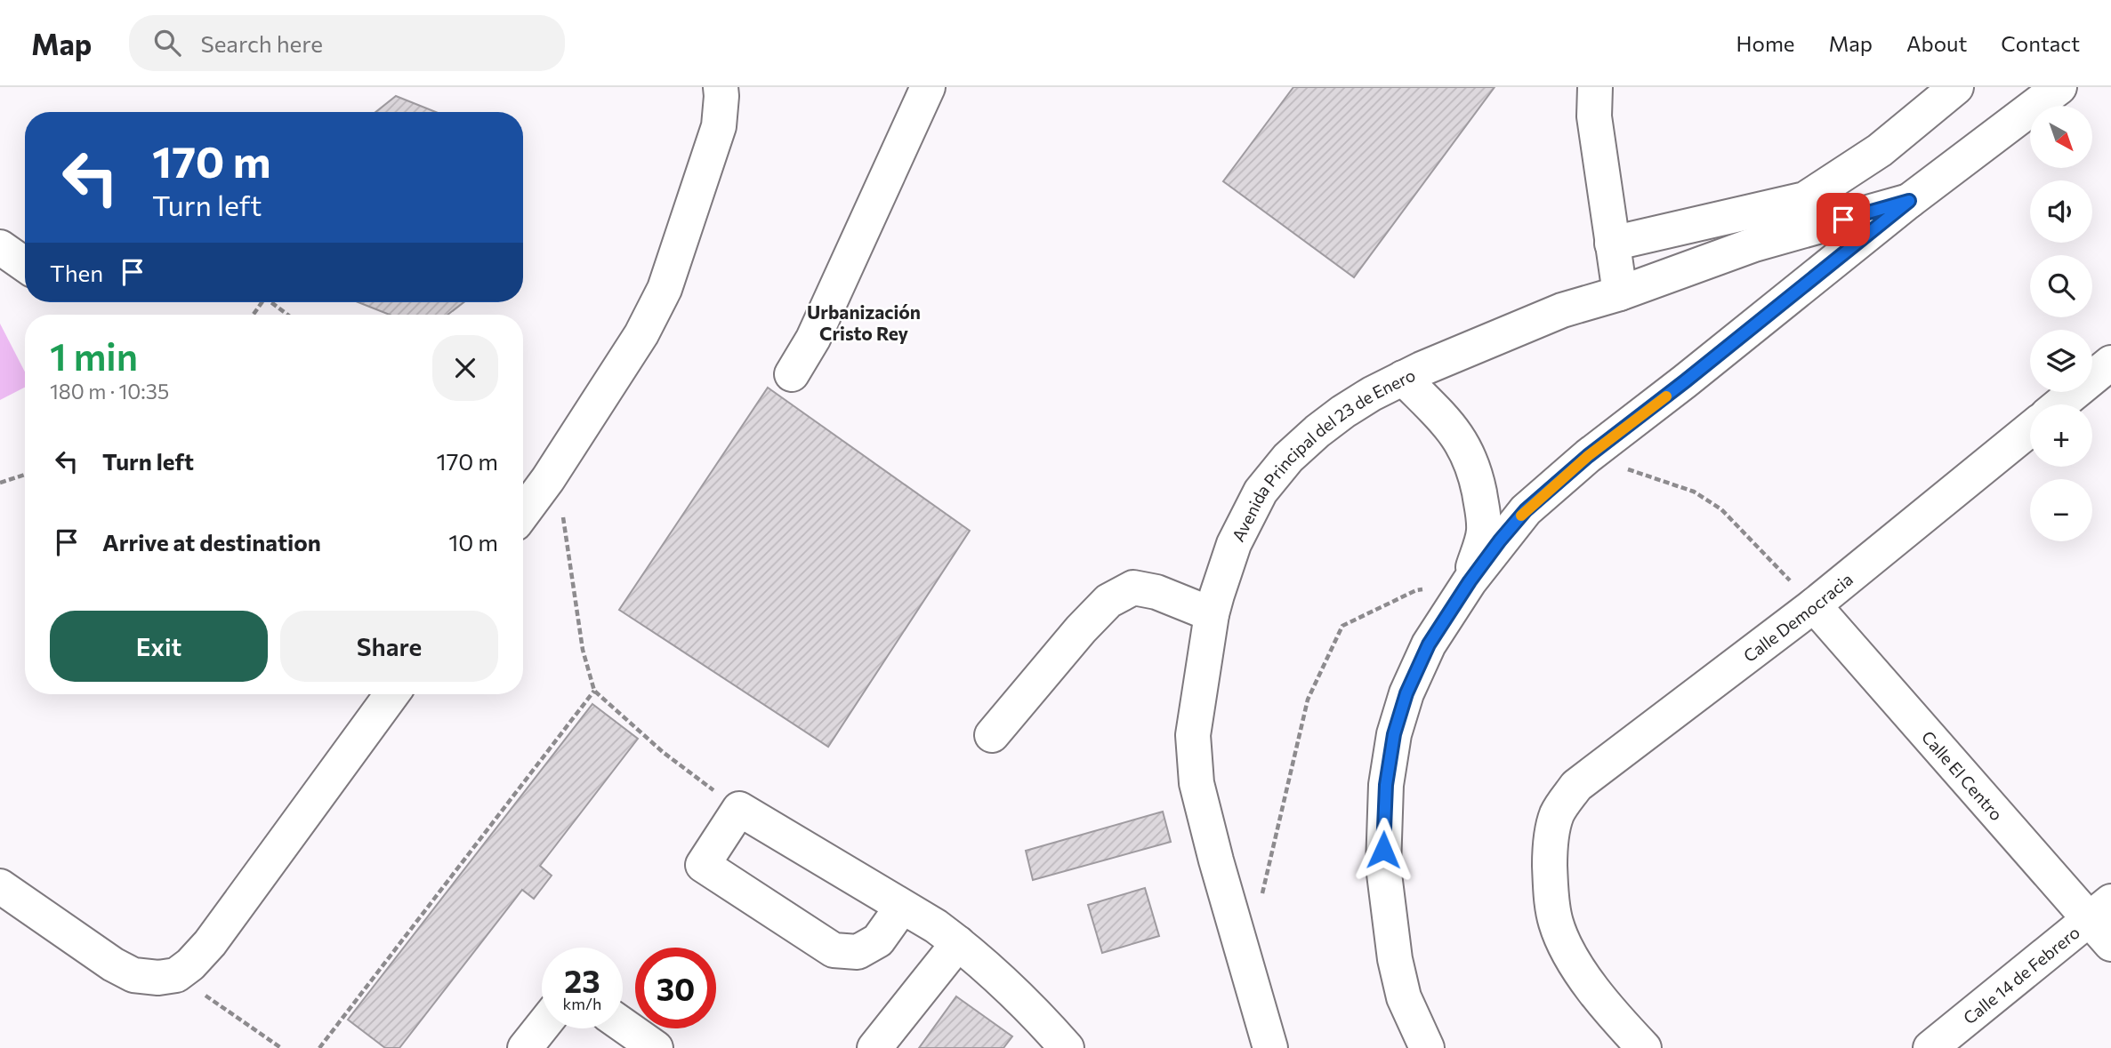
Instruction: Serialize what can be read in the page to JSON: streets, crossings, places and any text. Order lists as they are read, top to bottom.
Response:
{
  "streets": {
    "street": [
      "Avenida Principal del 23 de Enero",
      "Calle Democracia",
      "Calle El Centro",
      "Calle 14 de Febrero"
    ]
  },
  "crossings": [
    ["Calle Democracia", "Calle El Centro"],
    ["Calle El Centro", "Calle 14 de Febrero"]
  ],
  "districts": ["Urbanización Cristo Rey"],
  "north": "bottom right",
  "page": {
    "header": "Map",
    "search": "Search here",
    "nav": [
      "Home",
      "Map",
      "About",
      "Contact"
    ],
    "map_buttons": ["+", "−"],
    "turn": ["170 m", "Turn left"],
    "then": "Then",
    "heading": ["1 min", "180 m · 10:35"],
    "list": [
      {
        "name": "Turn left",
        "value": "170 m"
      },
      {
        "name": "Arrive at destination",
        "value": "10 m"
      }
    ],
    "buttons": ["Exit", "Share"],
    "speed": "23 km/h",
    "limit": "30"
  }
}
